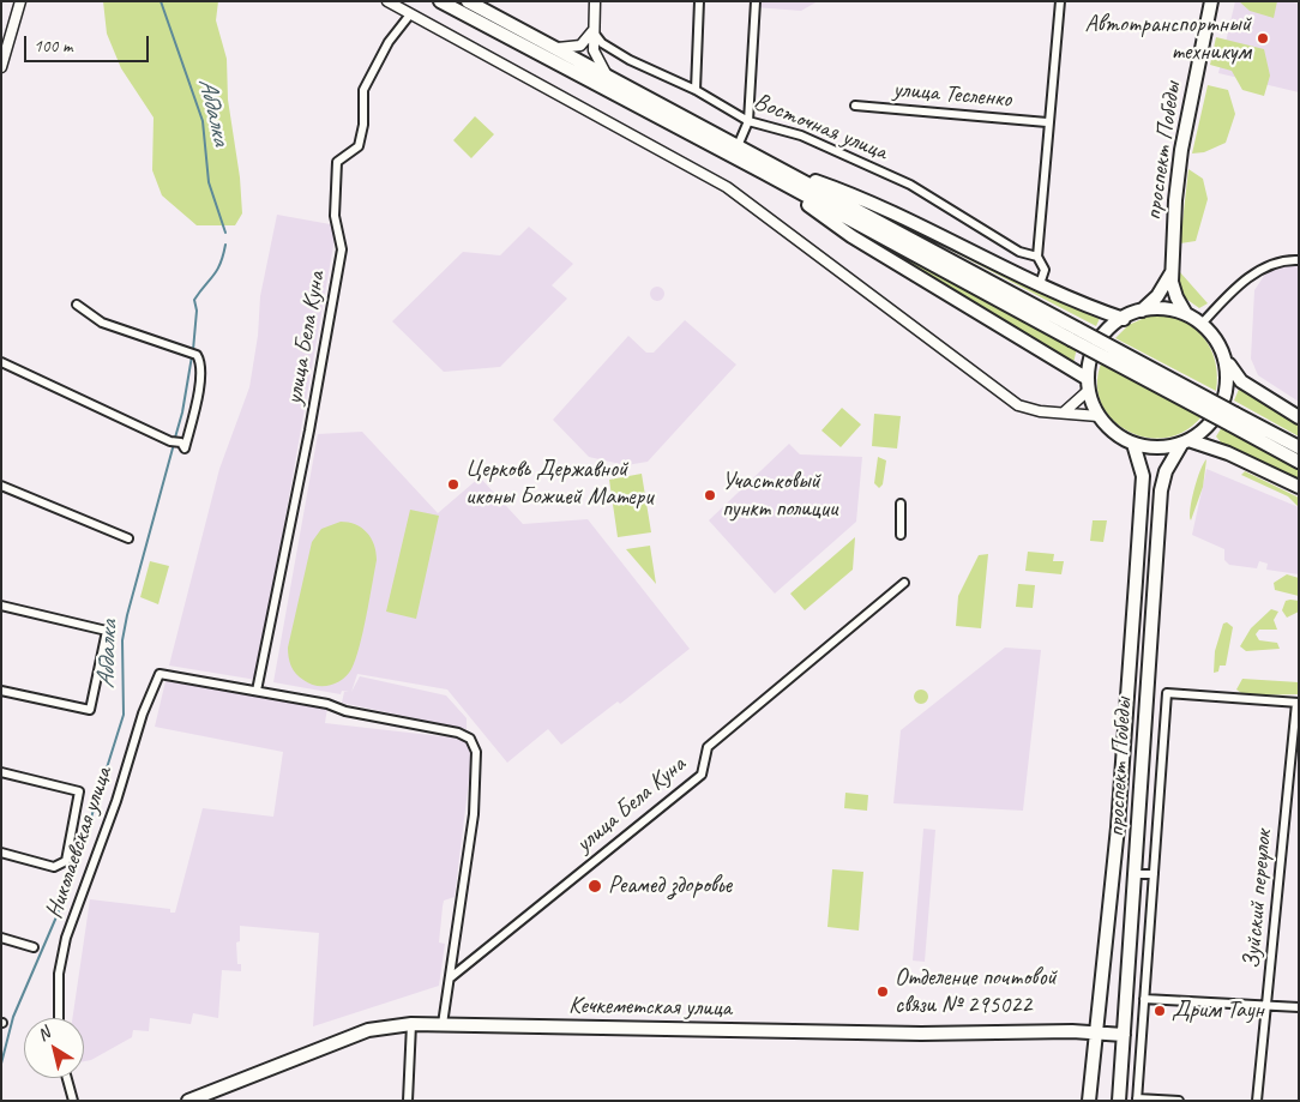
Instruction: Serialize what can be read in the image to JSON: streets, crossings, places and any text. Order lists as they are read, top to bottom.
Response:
{
  "streets": {
    "main road": ["проспект Победы", "Кечкеметская улица"],
    "street": [
      "улица Тесленко",
      "Восточная улица",
      "улица Бела Куна",
      "Николаевская улица",
      "Зуйский переулок"
    ]
  },
  "crossings": [
    ["проспект Победы", "Кечкеметская улица"],
    ["улица Бела Куна", "Николаевская улица"]
  ],
  "water": ["Абдалка"],
  "places": [
    "Автотранспортный техникум",
    "Церковь Державной иконы Божией Матери",
    "Участковый пункт полиции",
    "Реамед здоровье",
    "Отделение почтовой связи № 295022",
    "Дрим Таун"
  ],
  "scale_bar": "100 m",
  "north": "top left"
}
